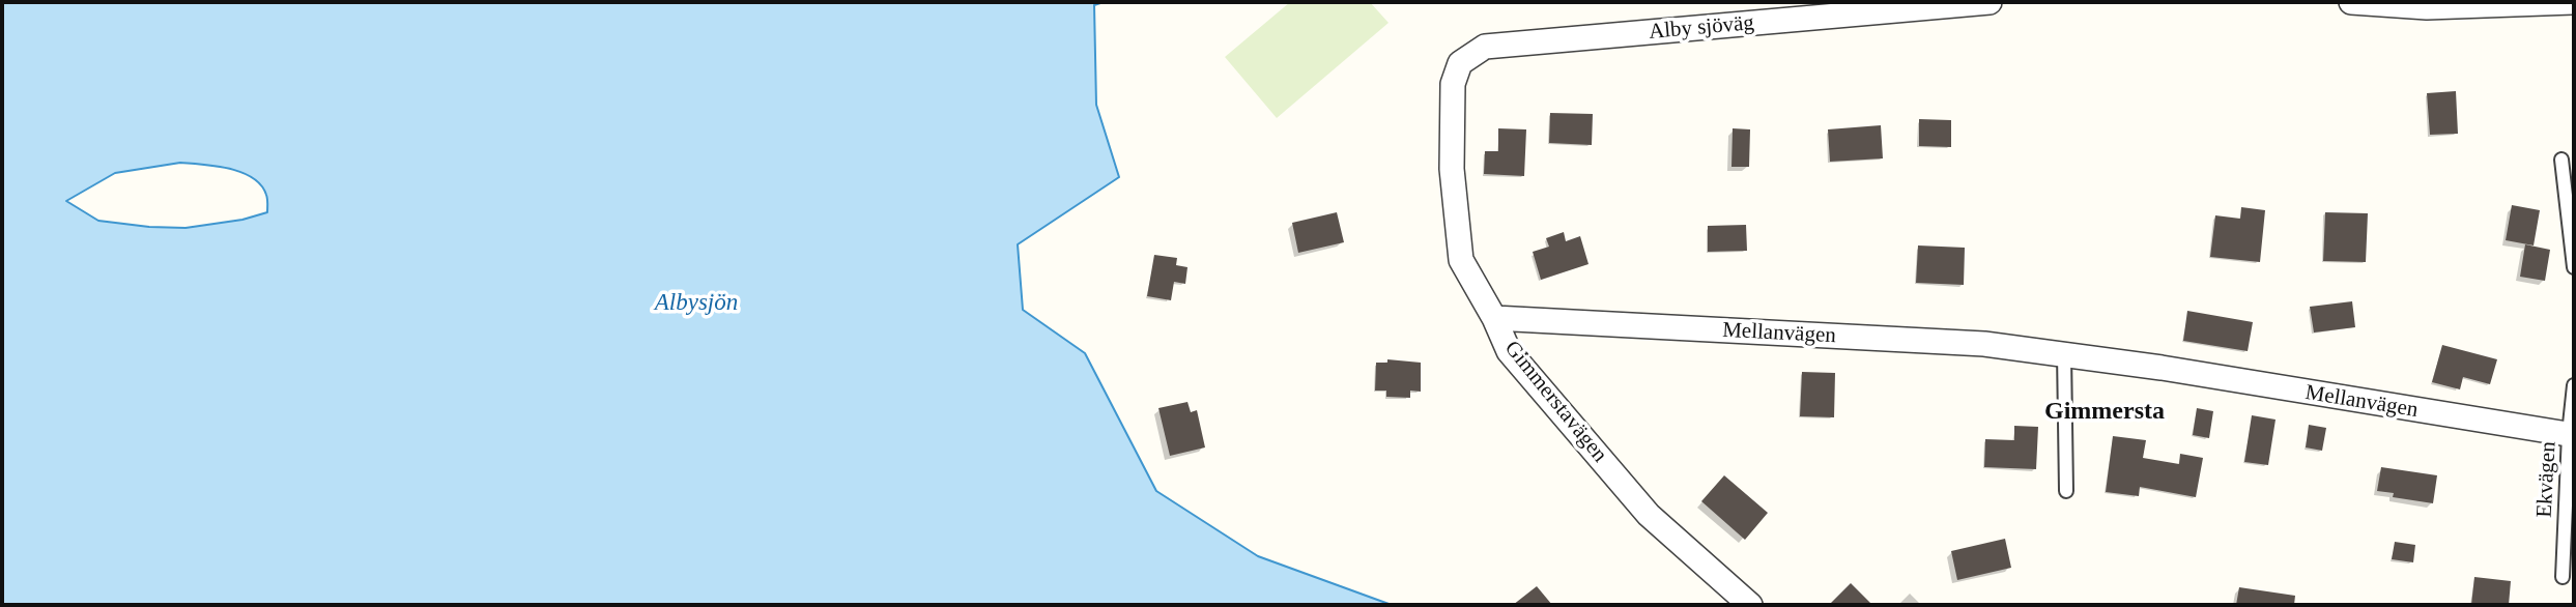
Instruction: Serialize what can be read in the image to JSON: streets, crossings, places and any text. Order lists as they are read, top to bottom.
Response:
{
  "streets": {
    "street": ["Alby sjöväg", "Mellanvägen", "Gimmerstavägen"],
    "lane": ["Ekvägen"]
  },
  "crossings": [
    ["Alby sjöväg", "Gimmerstavägen"],
    ["Mellanvägen", "Gimmerstavägen"],
    ["Mellanvägen", "Ekvägen"]
  ],
  "districts": ["Gimmersta"],
  "water": ["Albysjön"]
}
